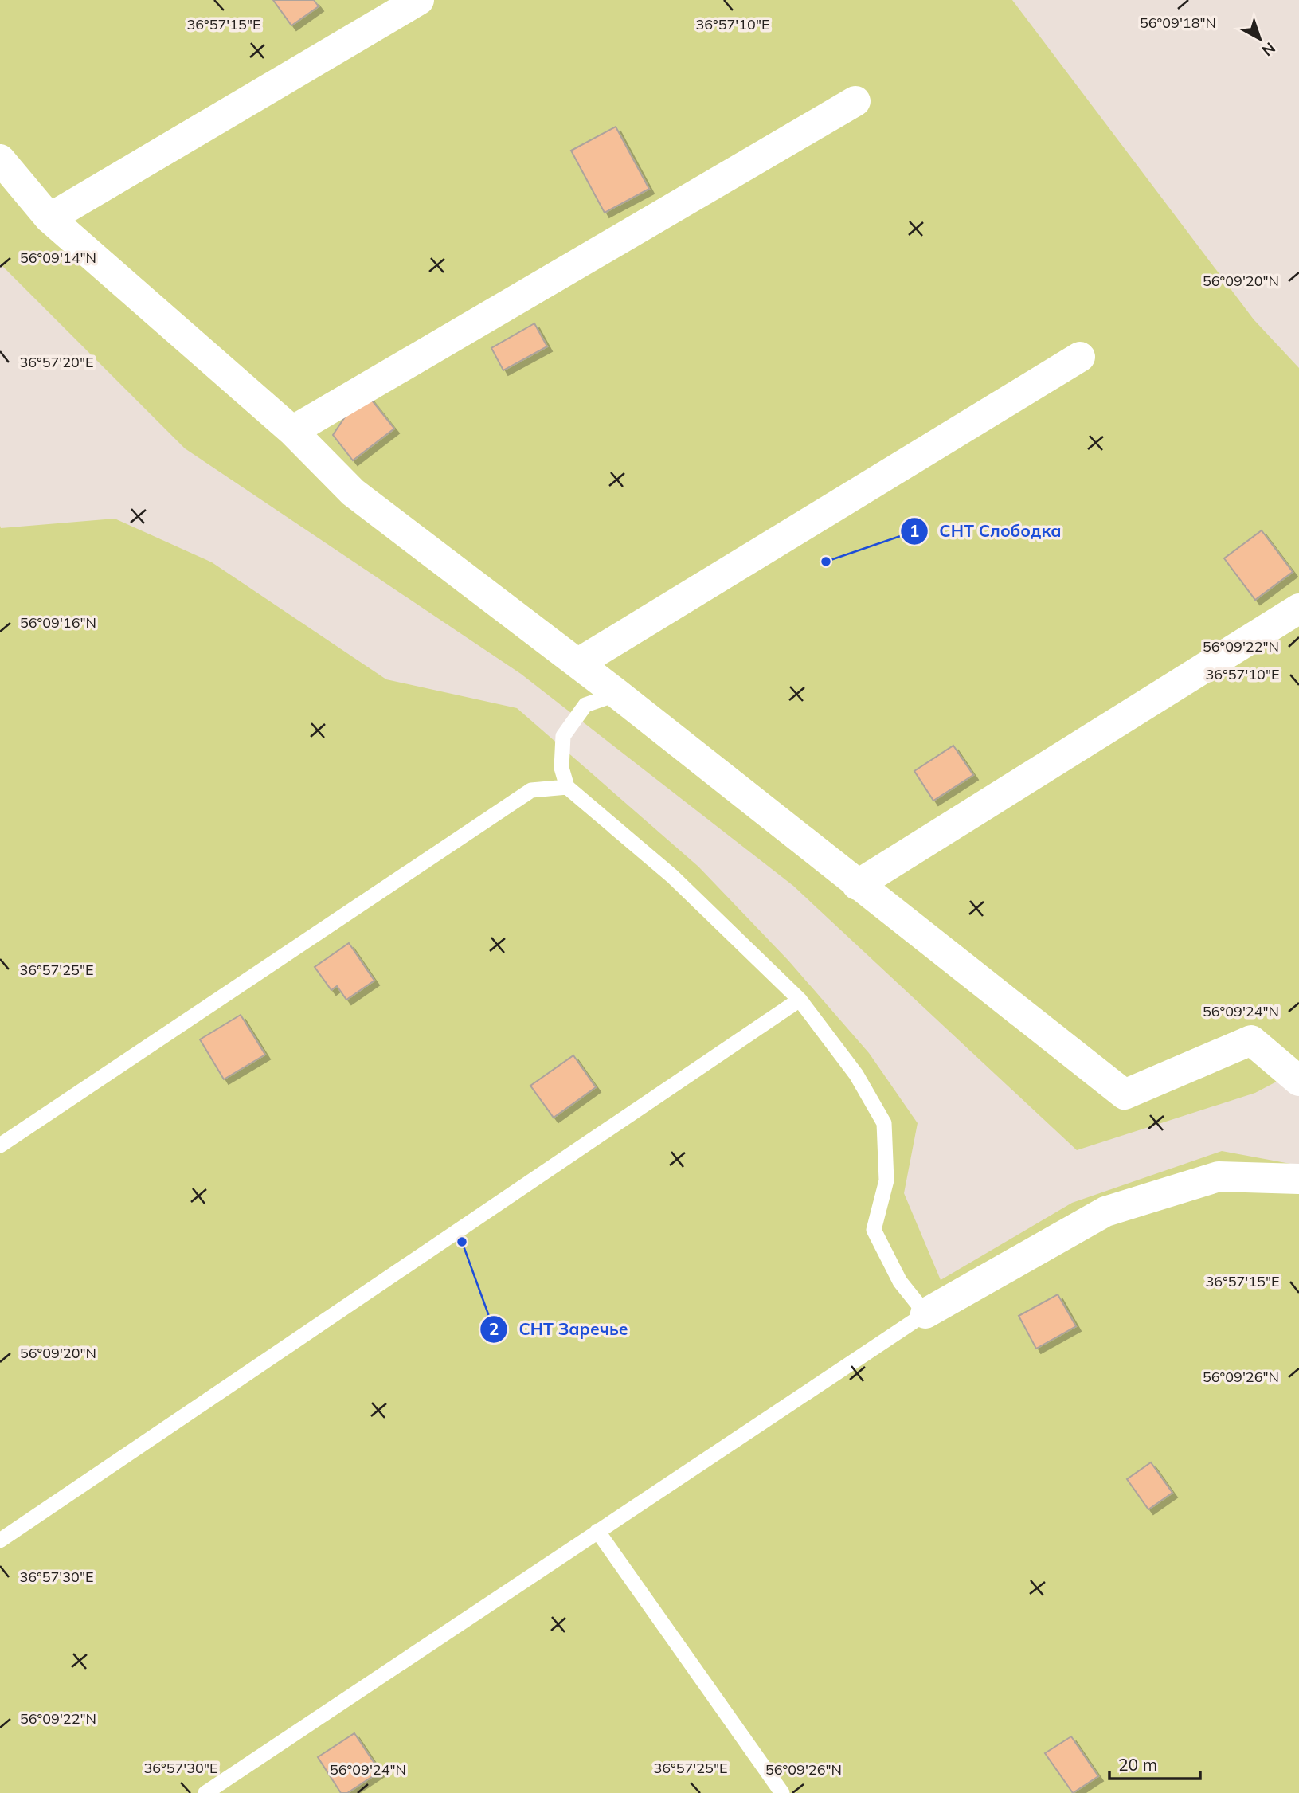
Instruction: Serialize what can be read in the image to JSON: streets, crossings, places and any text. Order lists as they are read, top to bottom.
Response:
{
  "places": ["СНТ Слободка", "СНТ Заречье"],
  "scale_bar": "20 m",
  "north": "bottom right",
  "coordinates": [
    "56°09'18\"N",
    "36°57'15\"E",
    "36°57'10\"E",
    "56°09'14\"N",
    "56°09'20\"N",
    "36°57'20\"E",
    "56°09'16\"N",
    "56°09'22\"N",
    "36°57'25\"E",
    "56°09'24\"N",
    "56°09'26\"N",
    "36°57'30\"E"
  ]
}
